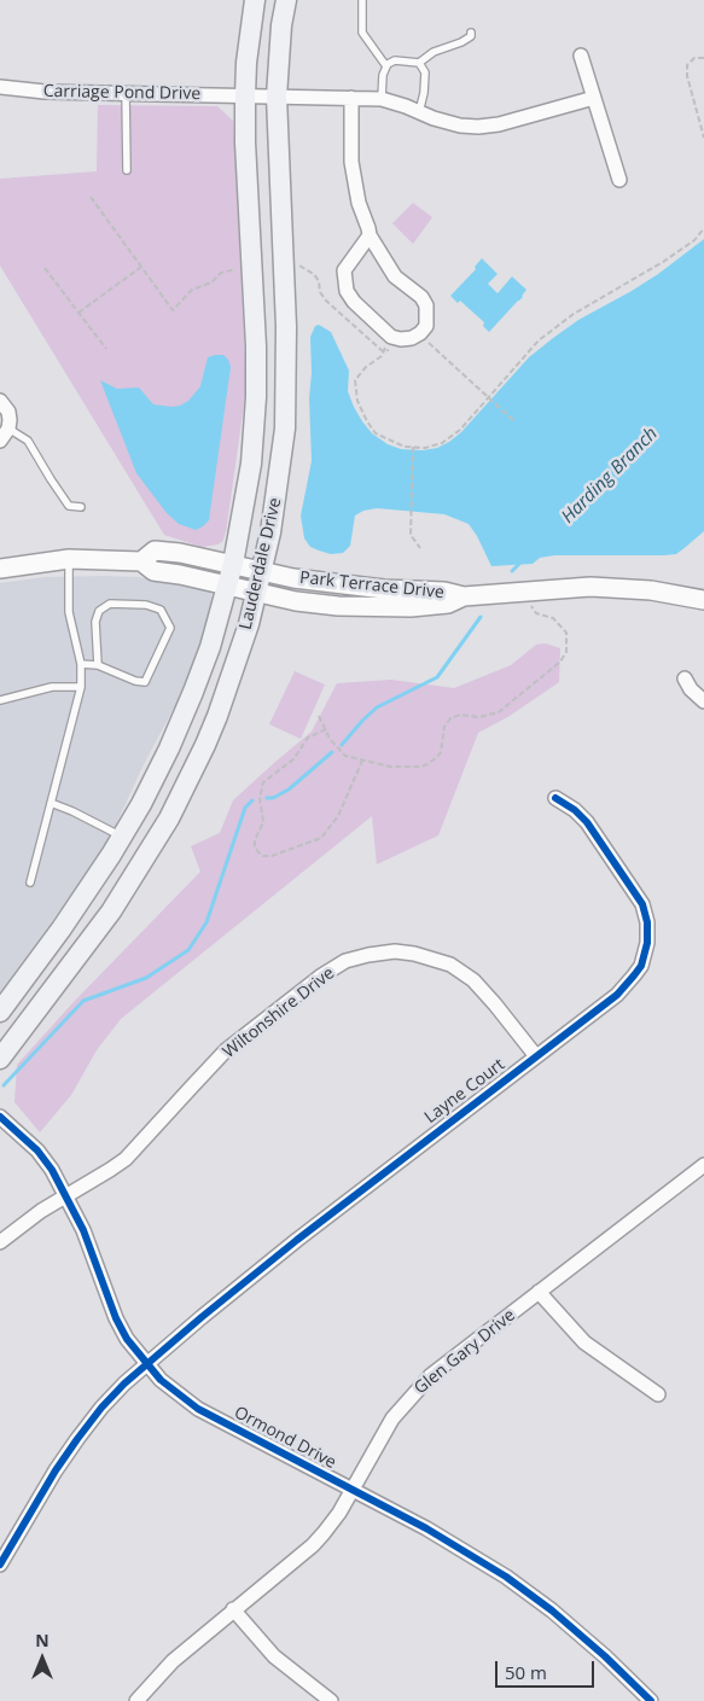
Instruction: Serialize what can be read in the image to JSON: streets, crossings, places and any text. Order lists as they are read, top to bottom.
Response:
{
  "streets": {
    "main road": ["Lauderdale Drive"],
    "street": [
      "Carriage Pond Drive",
      "Park Terrace Drive",
      "Wiltonshire Drive",
      "Layne Court",
      "Glen Gary Drive",
      "Ormond Drive"
    ]
  },
  "crossings": [
    ["Carriage Pond Drive", "Lauderdale Drive"],
    ["Lauderdale Drive", "Park Terrace Drive"],
    ["Wiltonshire Drive", "Layne Court"],
    ["Wiltonshire Drive", "Ormond Drive"],
    ["Layne Court", "Ormond Drive"],
    ["Glen Gary Drive", "Ormond Drive"]
  ],
  "water": ["Harding Branch"],
  "scale_bar": "50 m",
  "north": "top"
}
